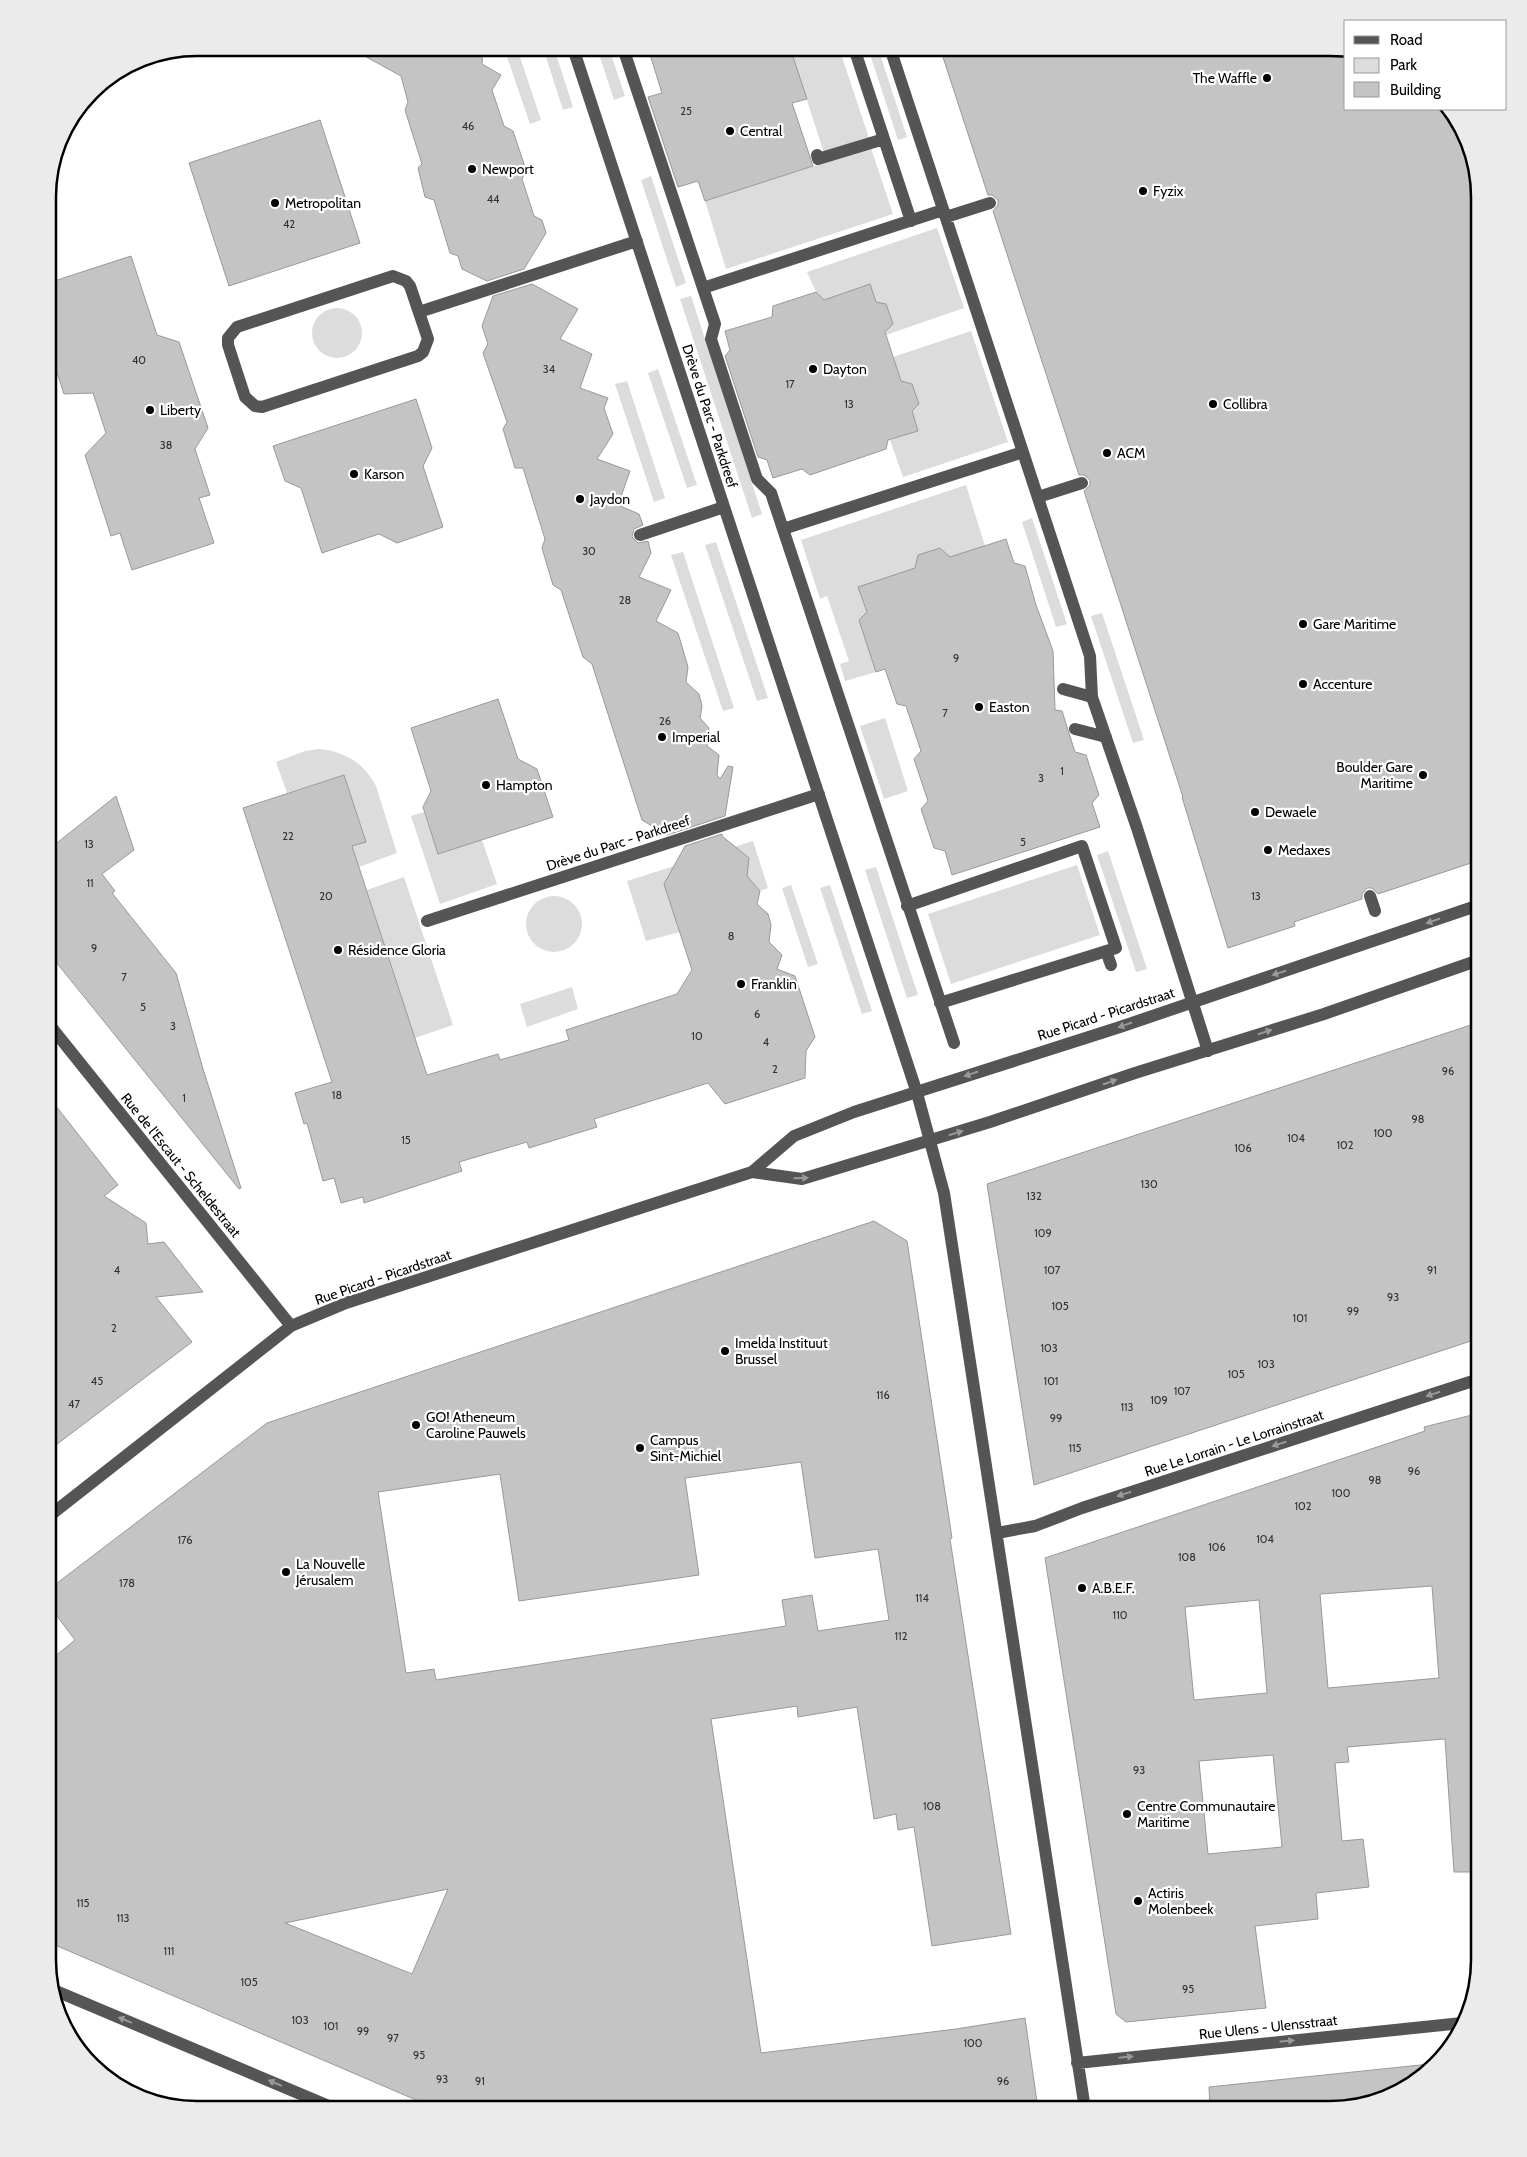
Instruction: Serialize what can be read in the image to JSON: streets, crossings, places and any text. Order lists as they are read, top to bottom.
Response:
{
  "streets": {
    "street": [
      "Drève du Parc - Parkdreef",
      "Rue Picard - Picardstraat",
      "Rue de l'Escaut - Scheldestraat",
      "Rue Le Lorrain - Le Lorrainstraat",
      "Rue Ulens - Ulensstraat"
    ]
  },
  "crossings": [
    ["Drève du Parc - Parkdreef", "Rue Picard - Picardstraat"],
    ["Drève du Parc - Parkdreef", "Rue Le Lorrain - Le Lorrainstraat"],
    ["Drève du Parc - Parkdreef", "Rue Ulens - Ulensstraat"],
    ["Rue Picard - Picardstraat", "Rue de l'Escaut - Scheldestraat"]
  ],
  "one_way": ["Rue Le Lorrain - Le Lorrainstraat", "Rue Ulens - Ulensstraat"],
  "places": [
    "The Waffle",
    "Central",
    "Newport",
    "Fyzix",
    "Metropolitan",
    "Dayton",
    "Collibra",
    "Liberty",
    "ACM",
    "Karson",
    "Jaydon",
    "Gare Maritime",
    "Accenture",
    "Easton",
    "Imperial",
    "Boulder Gare Maritime",
    "Hampton",
    "Dewaele",
    "Medaxes",
    "Résidence Gloria",
    "Franklin",
    "Imelda Instituut Brussel",
    "GO! Atheneum Caroline Pauwels",
    "Campus Sint-Michiel",
    "La Nouvelle Jérusalem",
    "A.B.E.F.",
    "Centre Communautaire Maritime",
    "Actiris Molenbeek"
  ],
  "house_numbers": [
    "25",
    "46",
    "44",
    "42",
    "40",
    "34",
    "17",
    "13",
    "38",
    "30",
    "28",
    "9",
    "7",
    "26",
    "1",
    "3",
    "22",
    "5",
    "13",
    "11",
    "20",
    "13",
    "8",
    "9",
    "7",
    "5",
    "6",
    "3",
    "10",
    "4",
    "2",
    "96",
    "18",
    "1",
    "98",
    "100",
    "104",
    "15",
    "102",
    "106",
    "130",
    "132",
    "109",
    "4",
    "107",
    "91",
    "93",
    "105",
    "99",
    "101",
    "2",
    "103",
    "103",
    "105",
    "45",
    "101",
    "107",
    "116",
    "109",
    "47",
    "113",
    "99",
    "115",
    "96",
    "98",
    "100",
    "102",
    "104",
    "176",
    "106",
    "108",
    "178",
    "114",
    "110",
    "112",
    "93",
    "108",
    "115",
    "113",
    "111",
    "105",
    "95",
    "103",
    "101",
    "99",
    "97",
    "100",
    "95",
    "93",
    "91",
    "96"
  ],
  "legend": ["Road", "Park", "Building"]
}
